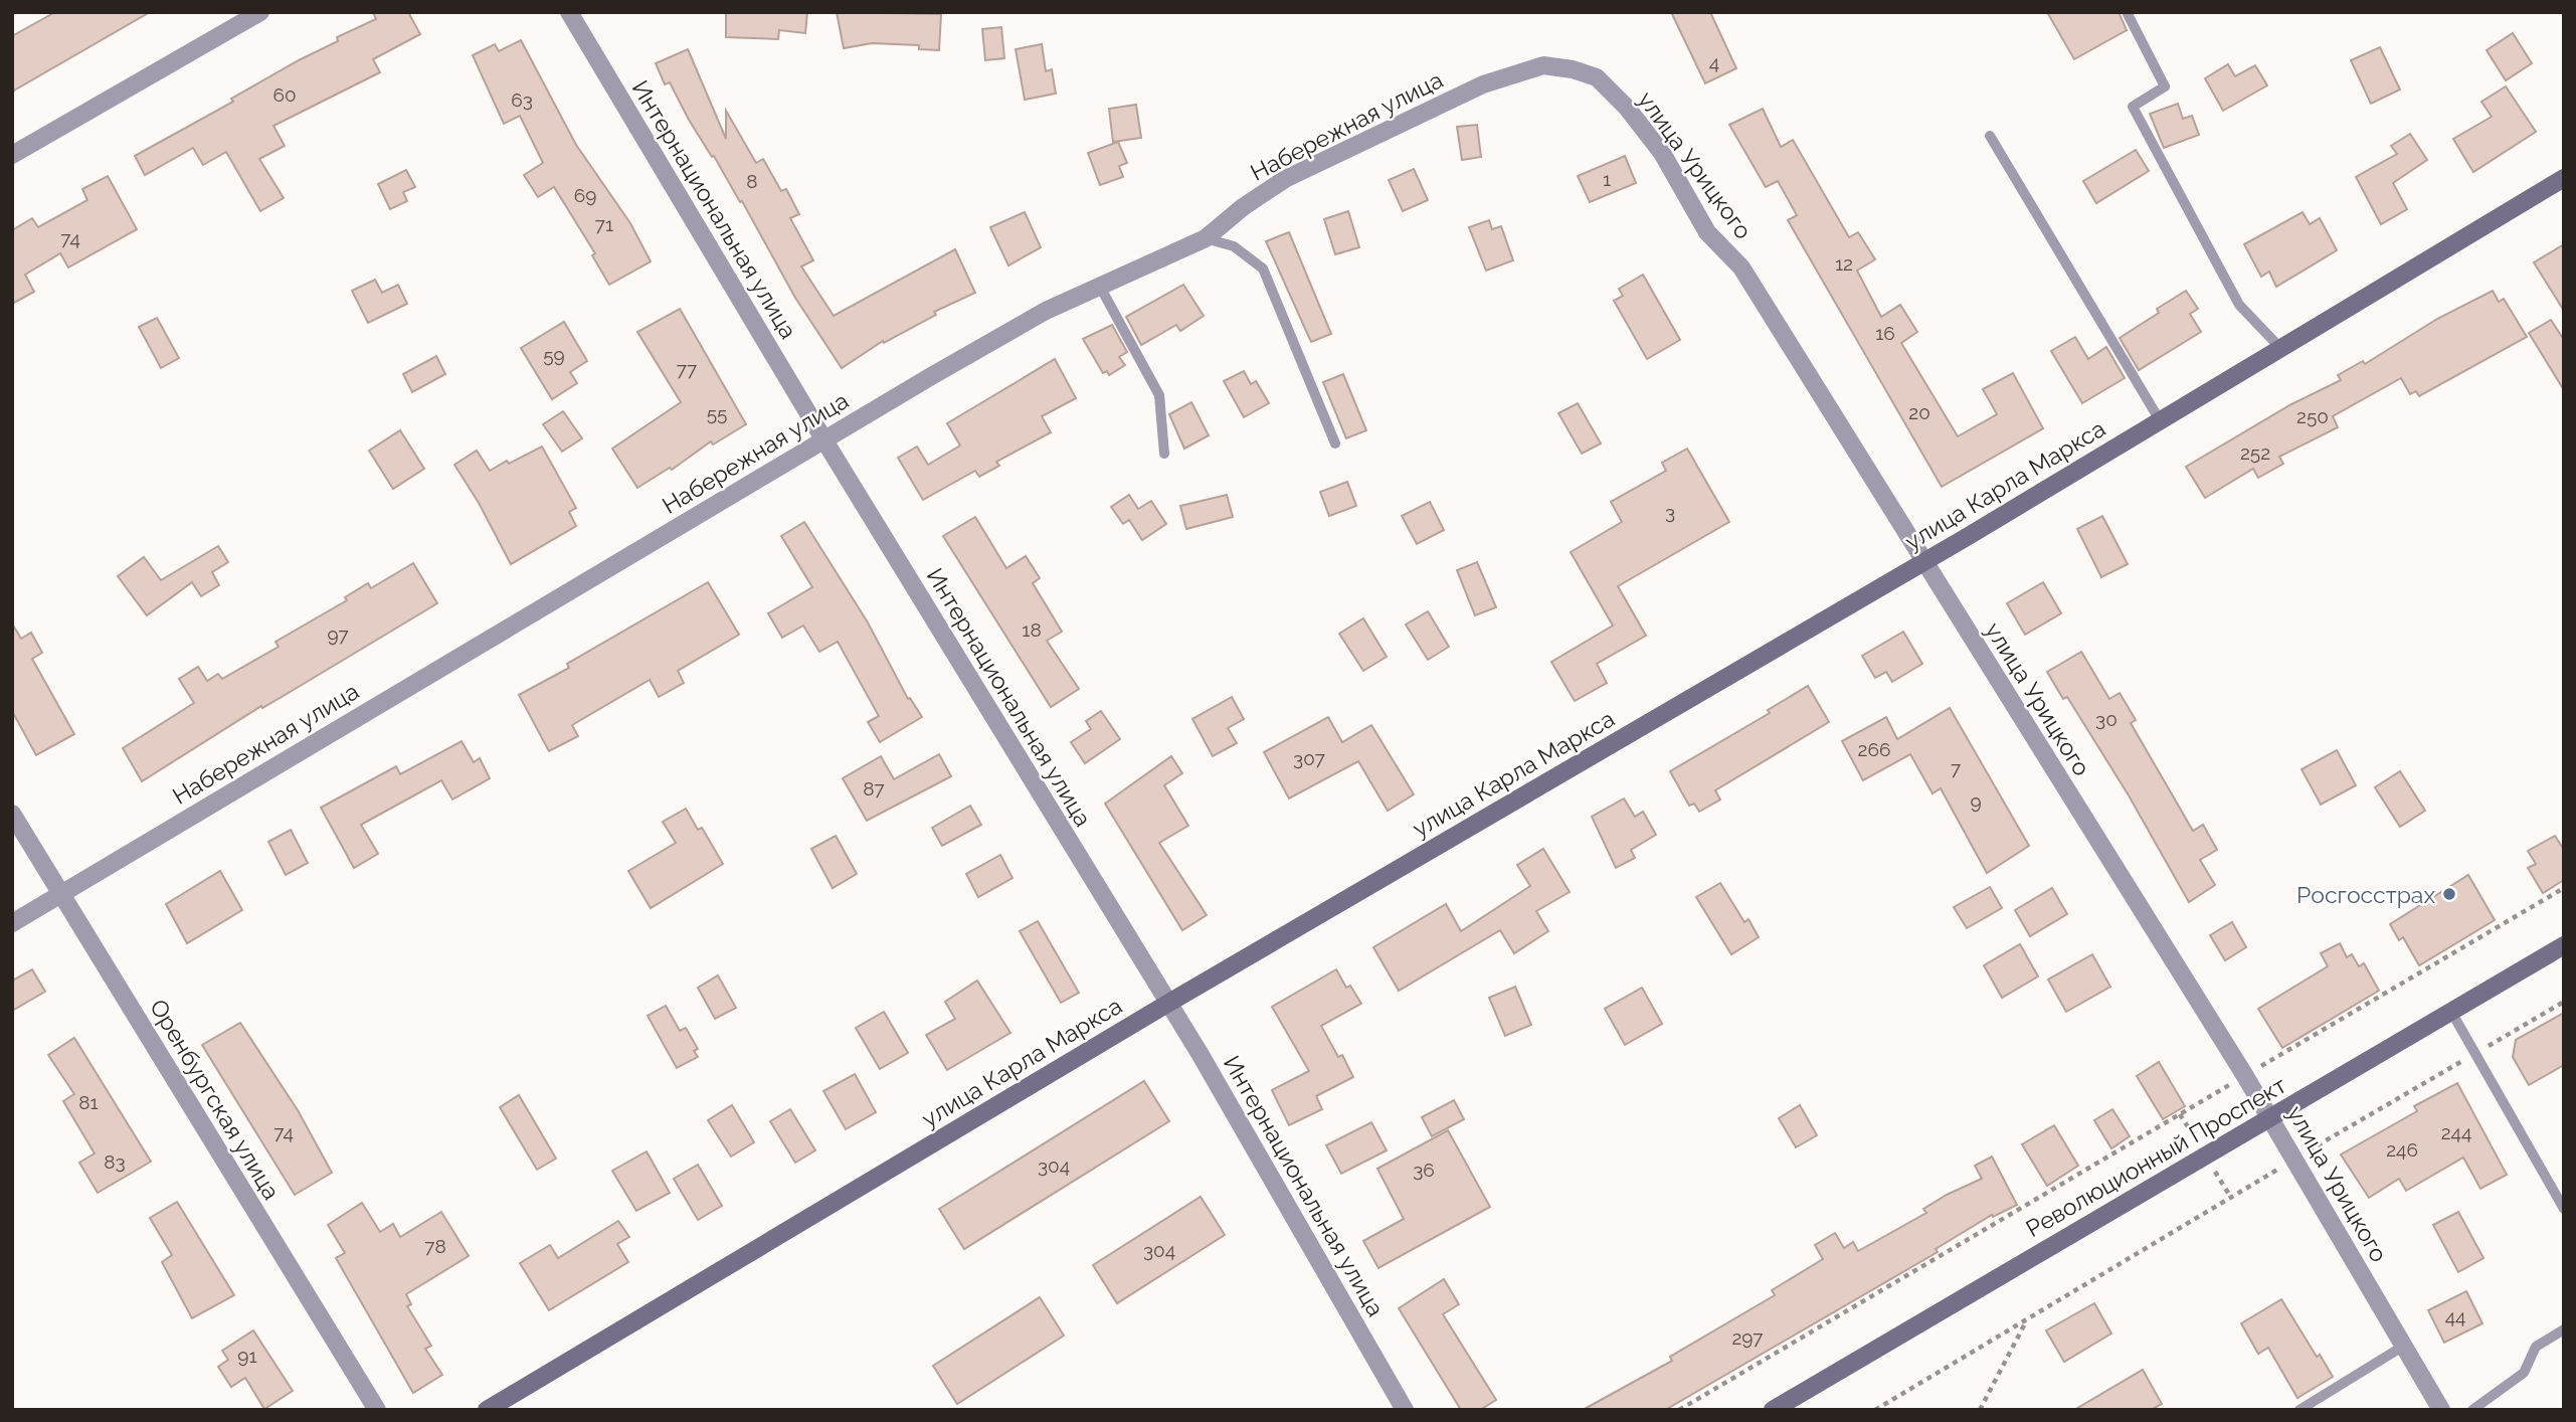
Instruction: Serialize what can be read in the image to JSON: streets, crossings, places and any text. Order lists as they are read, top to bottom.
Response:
{
  "streets": {
    "main road": ["улица Карла Маркса", "Революционный Проспект"],
    "street": [
      "Набережная улица",
      "улица Урицкого",
      "Интернациональная улица",
      "Оренбургская улица"
    ]
  },
  "crossings": [
    ["Набережная улица", "улица Урицкого"],
    ["Набережная улица", "Интернациональная улица"],
    ["Набережная улица", "Оренбургская улица"],
    ["улица Урицкого", "улица Карла Маркса"],
    ["улица Урицкого", "Революционный Проспект"],
    ["Интернациональная улица", "улица Карла Маркса"]
  ],
  "places": ["Росгосстрах"],
  "house_numbers": [
    "4",
    "60",
    "63",
    "1",
    "8",
    "69",
    "71",
    "74",
    "12",
    "16",
    "59",
    "77",
    "20",
    "55",
    "250",
    "252",
    "3",
    "18",
    "97",
    "30",
    "266",
    "307",
    "7",
    "87",
    "9",
    "81",
    "74",
    "244",
    "246",
    "83",
    "304",
    "36",
    "78",
    "304",
    "44",
    "297",
    "91"
  ]
}
